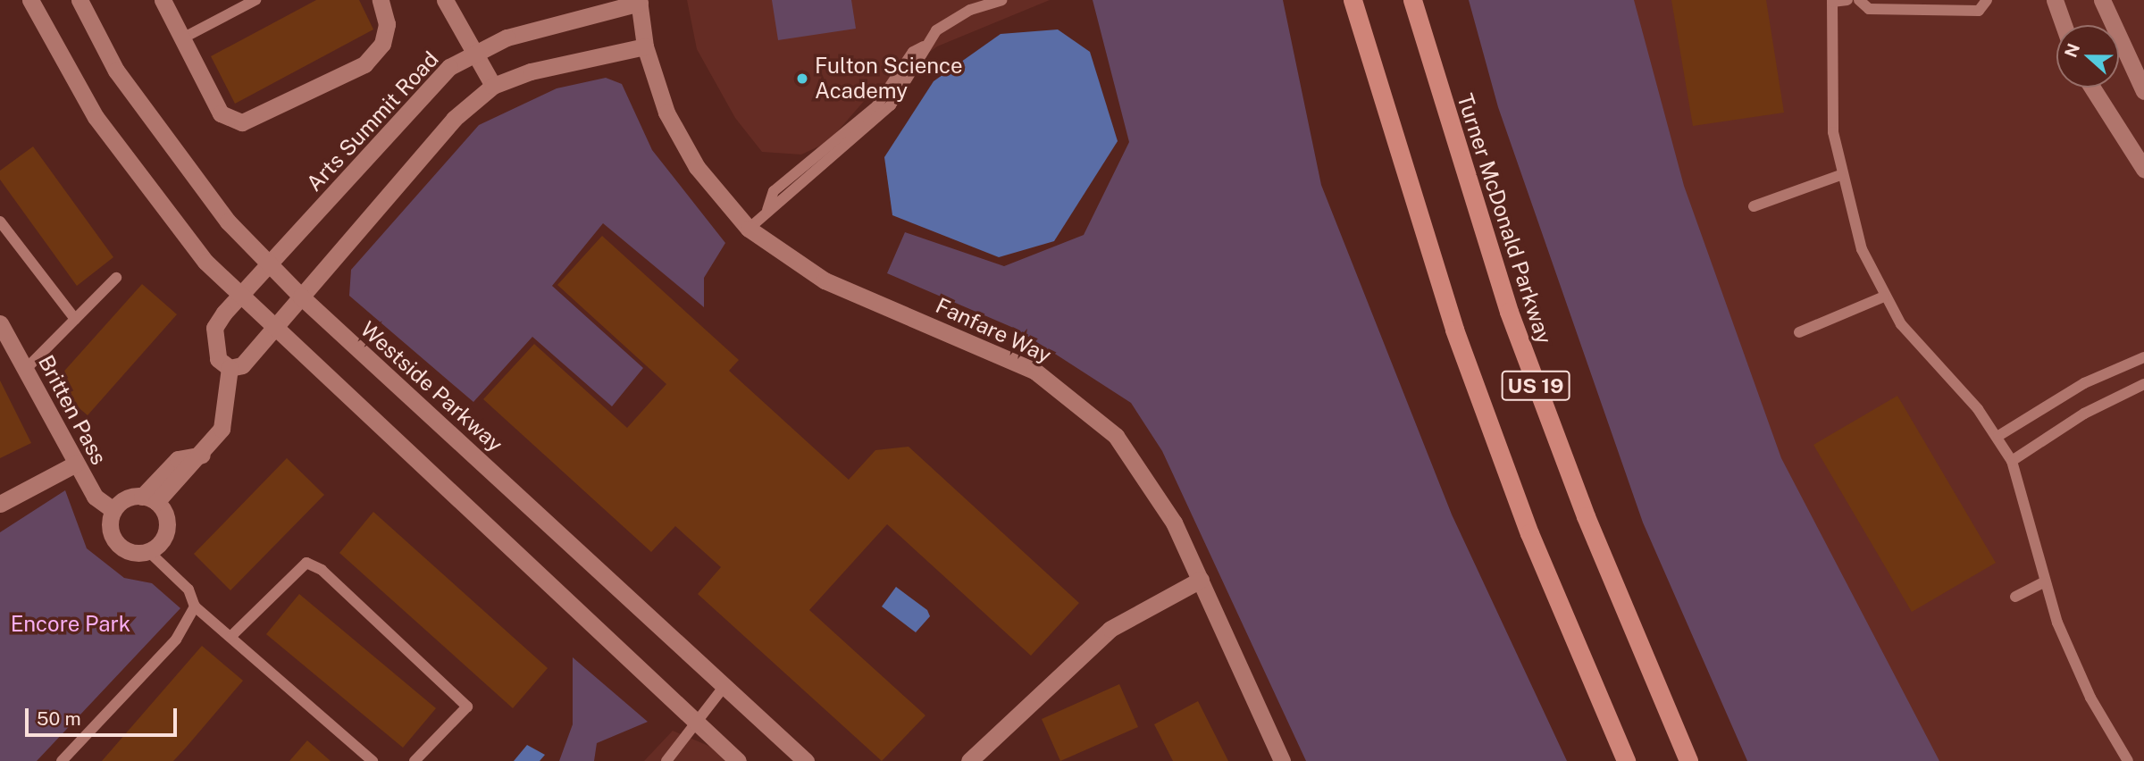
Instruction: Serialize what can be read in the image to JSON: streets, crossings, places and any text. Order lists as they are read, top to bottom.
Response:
{
  "streets": {
    "highway": ["Turner McDonald Parkway", "US 19"],
    "street": [
      "Arts Summit Road",
      "Fanfare Way",
      "Westside Parkway",
      "Britten Pass"
    ]
  },
  "crossings": [
    ["Arts Summit Road", "Fanfare Way"],
    ["Arts Summit Road", "Westside Parkway"]
  ],
  "parks": ["Encore Park"],
  "places": ["Fulton Science Academy"],
  "scale_bar": "50 m",
  "north": "left"
}
